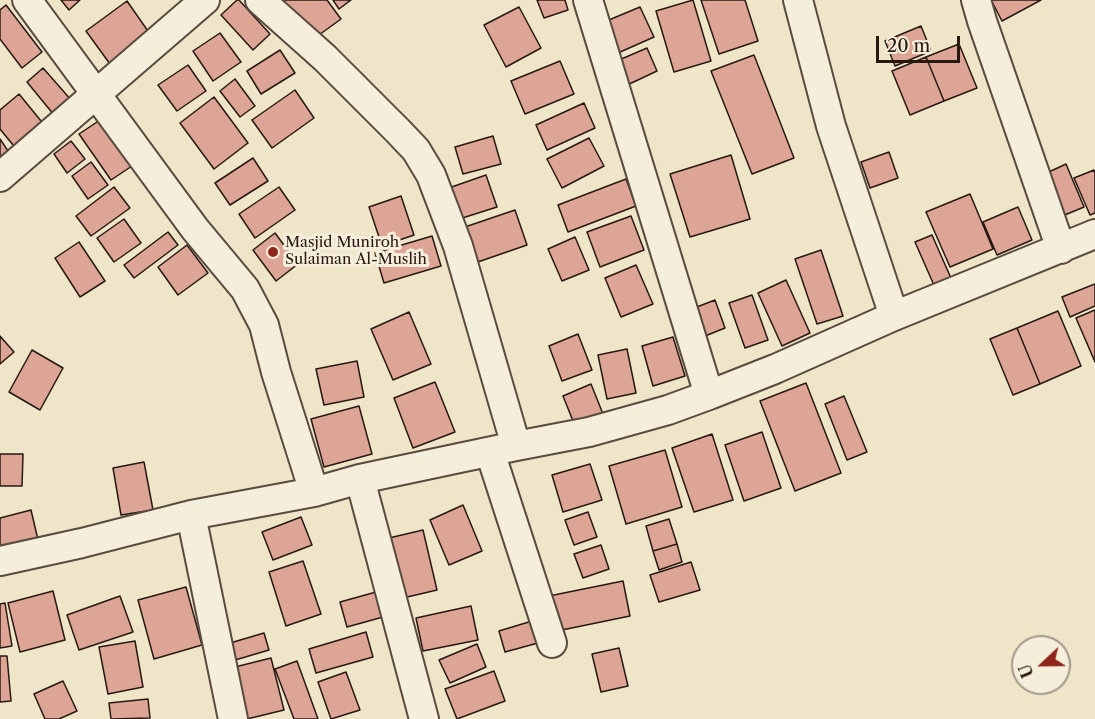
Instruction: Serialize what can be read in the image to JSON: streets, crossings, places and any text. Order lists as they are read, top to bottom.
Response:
{
  "places": ["Masjid Muniroh Sulaiman Al-Muslih"],
  "scale_bar": "20 m",
  "north": "left"
}
